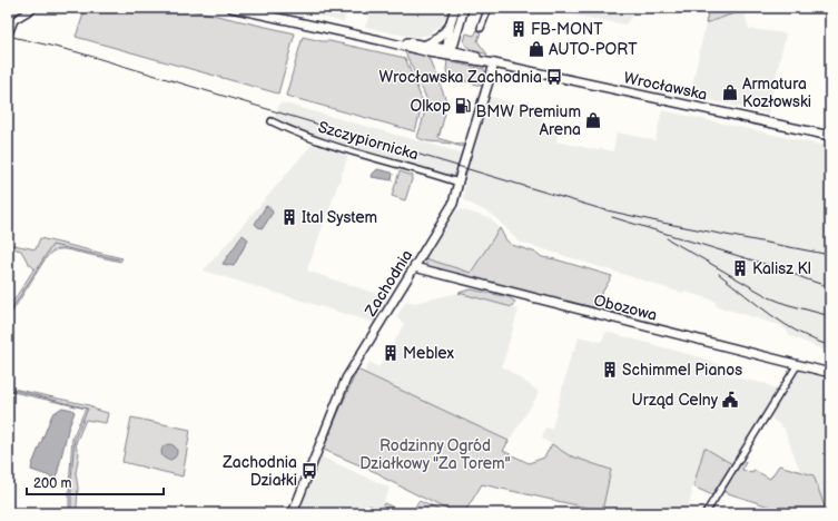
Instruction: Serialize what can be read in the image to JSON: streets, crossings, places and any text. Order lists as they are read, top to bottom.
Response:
{
  "streets": {
    "street": [
      "Wrocławska",
      "Szczypiornicka",
      "Zachodnia",
      "Obozowa"
    ]
  },
  "crossings": [
    ["Wrocławska", "Zachodnia"],
    ["Szczypiornicka", "Zachodnia"],
    ["Zachodnia", "Obozowa"]
  ],
  "parks": ["Rodzinny Ogród Działkowy \"Za Torem\""],
  "places": {
    "building": [
      "FB-MONT",
      "Ital System",
      "Kalisz Kl",
      "Meblex",
      "Schimmel Pianos"
    ],
    "shop": ["AUTO-PORT", "Armatura Kozłowski", "BMW Premium Arena"],
    "bus stop": ["Wrocławska Zachodnia", "Zachodnia Działki"],
    "fuel station": ["Olkop"],
    "public building": ["Urząd Celny"]
  },
  "scale_bar": "200 m"
}
